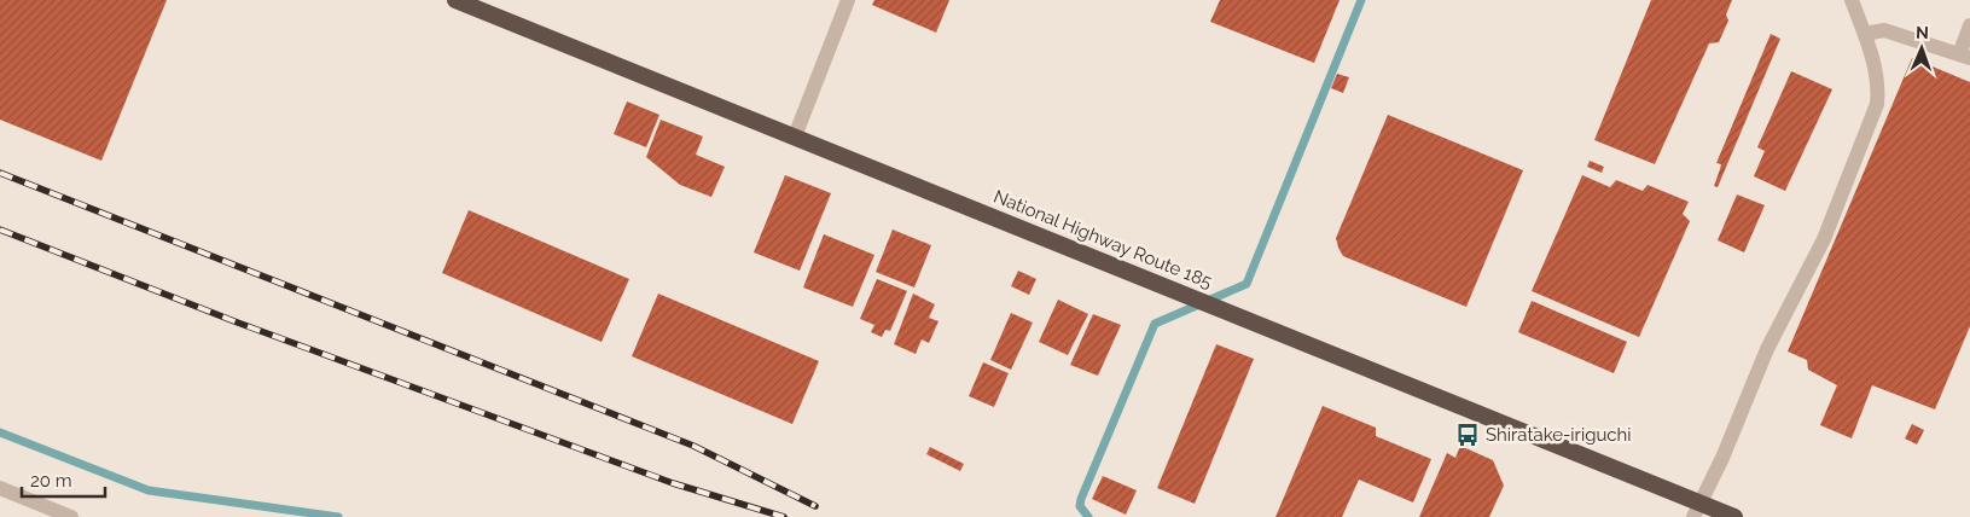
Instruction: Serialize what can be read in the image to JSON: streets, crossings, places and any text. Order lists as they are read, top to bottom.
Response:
{
  "streets": {
    "highway": ["National Highway Route 185"]
  },
  "places": {
    "bus stop": ["Shiratake-iriguchi"]
  },
  "scale_bar": "20 m",
  "north": "top"
}
